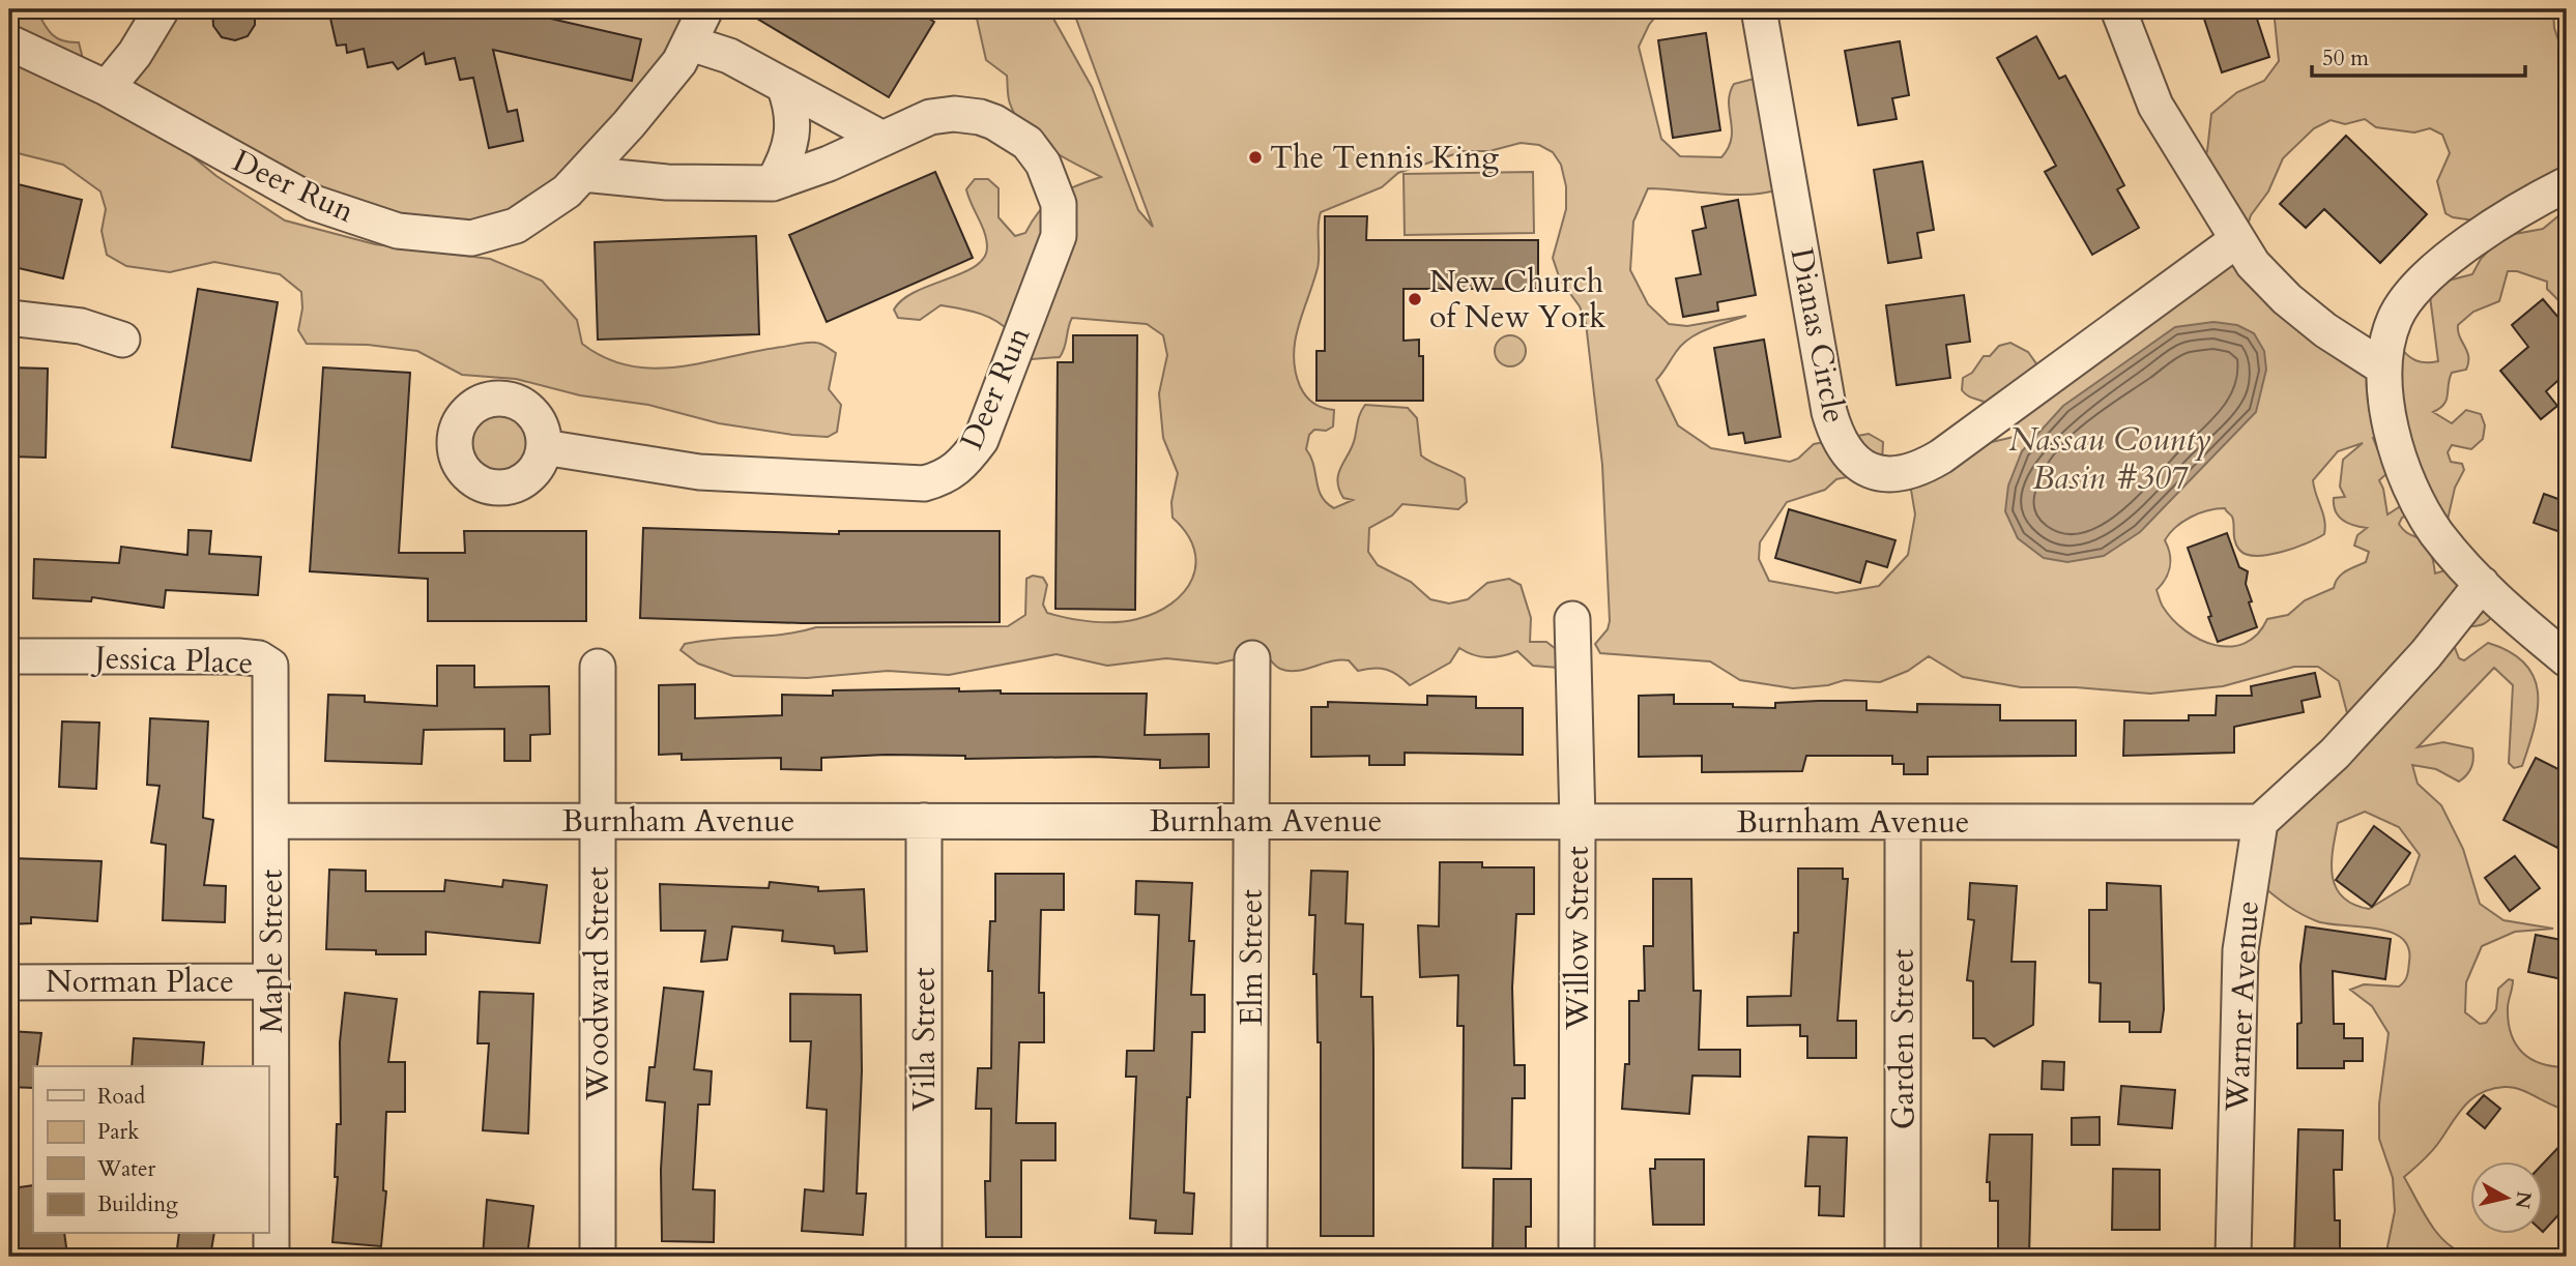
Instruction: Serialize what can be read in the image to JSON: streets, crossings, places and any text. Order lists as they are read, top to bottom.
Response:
{
  "streets": {
    "street": [
      "Deer Run",
      "Dianas Circle",
      "Jessica Place",
      "Burnham Avenue",
      "Willow Street",
      "Maple Street",
      "Elm Street",
      "Norman Place",
      "Woodward Street",
      "Warner Avenue",
      "Villa Street",
      "Garden Street"
    ]
  },
  "crossings": [
    ["Jessica Place", "Burnham Avenue"],
    ["Jessica Place", "Maple Street"],
    ["Burnham Avenue", "Willow Street"],
    ["Burnham Avenue", "Maple Street"],
    ["Burnham Avenue", "Elm Street"],
    ["Burnham Avenue", "Woodward Street"],
    ["Burnham Avenue", "Warner Avenue"],
    ["Burnham Avenue", "Villa Street"],
    ["Burnham Avenue", "Garden Street"],
    ["Maple Street", "Norman Place"]
  ],
  "water": ["Nassau County Basin #307"],
  "places": ["The Tennis King", "New Church of New York"],
  "legend": [
    "Road",
    "Park",
    "Water",
    "Building"
  ],
  "scale_bar": "50 m",
  "north": "right"
}
